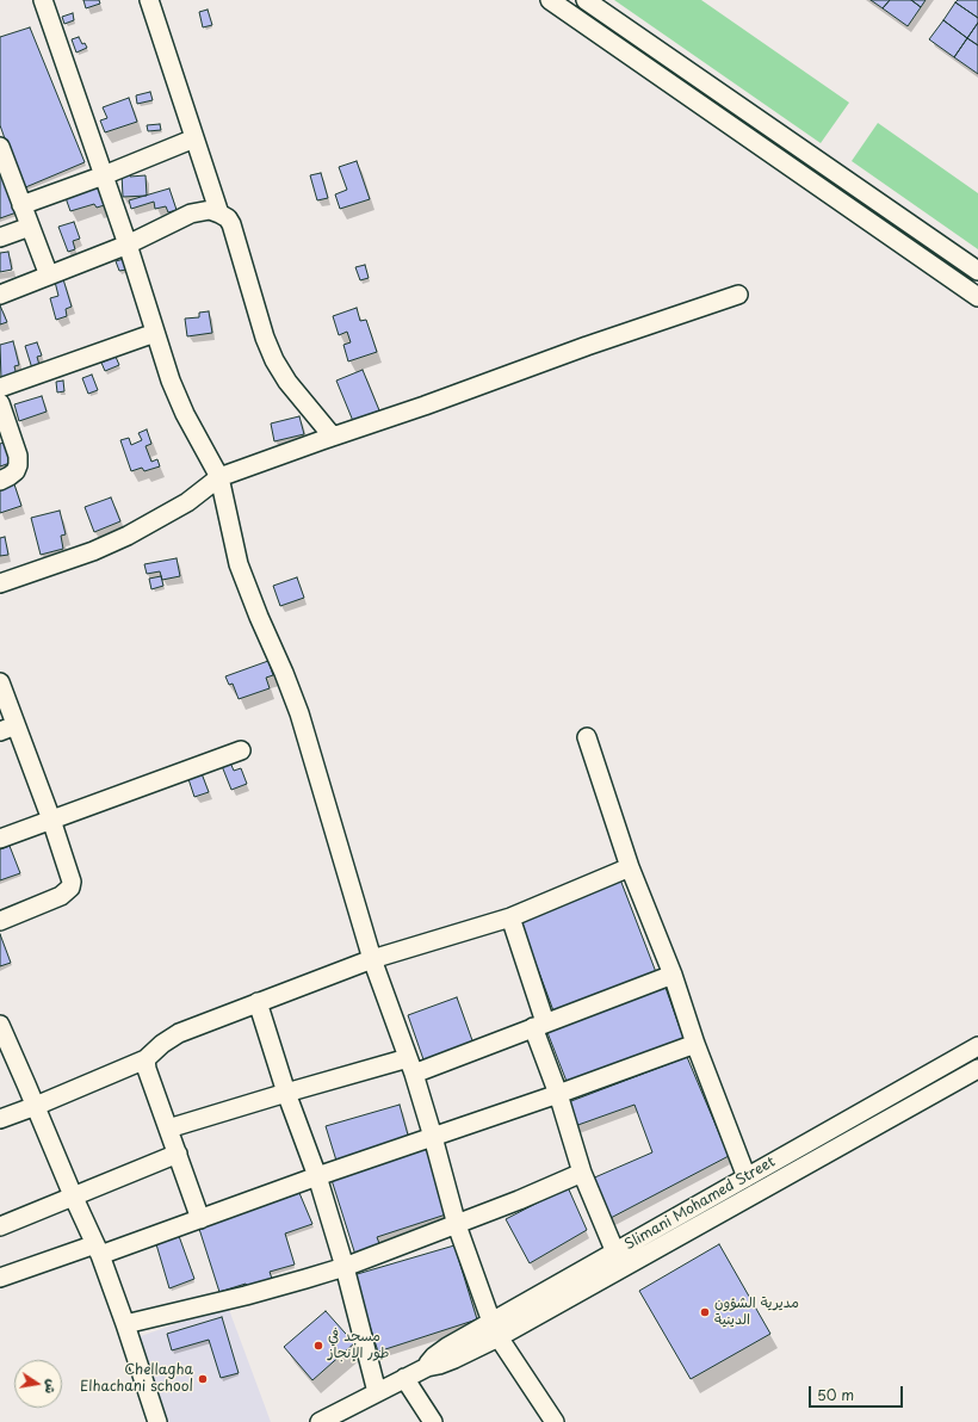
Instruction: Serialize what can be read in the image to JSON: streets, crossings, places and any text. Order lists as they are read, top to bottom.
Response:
{
  "streets": {
    "street": ["Slimani Mohamed Street"]
  },
  "places": ["مديرية الشؤون الدينية", "مسجد في طور الإنجاز", "Chellagha Elhachani school"],
  "scale_bar": "50 m",
  "north": "right"
}
